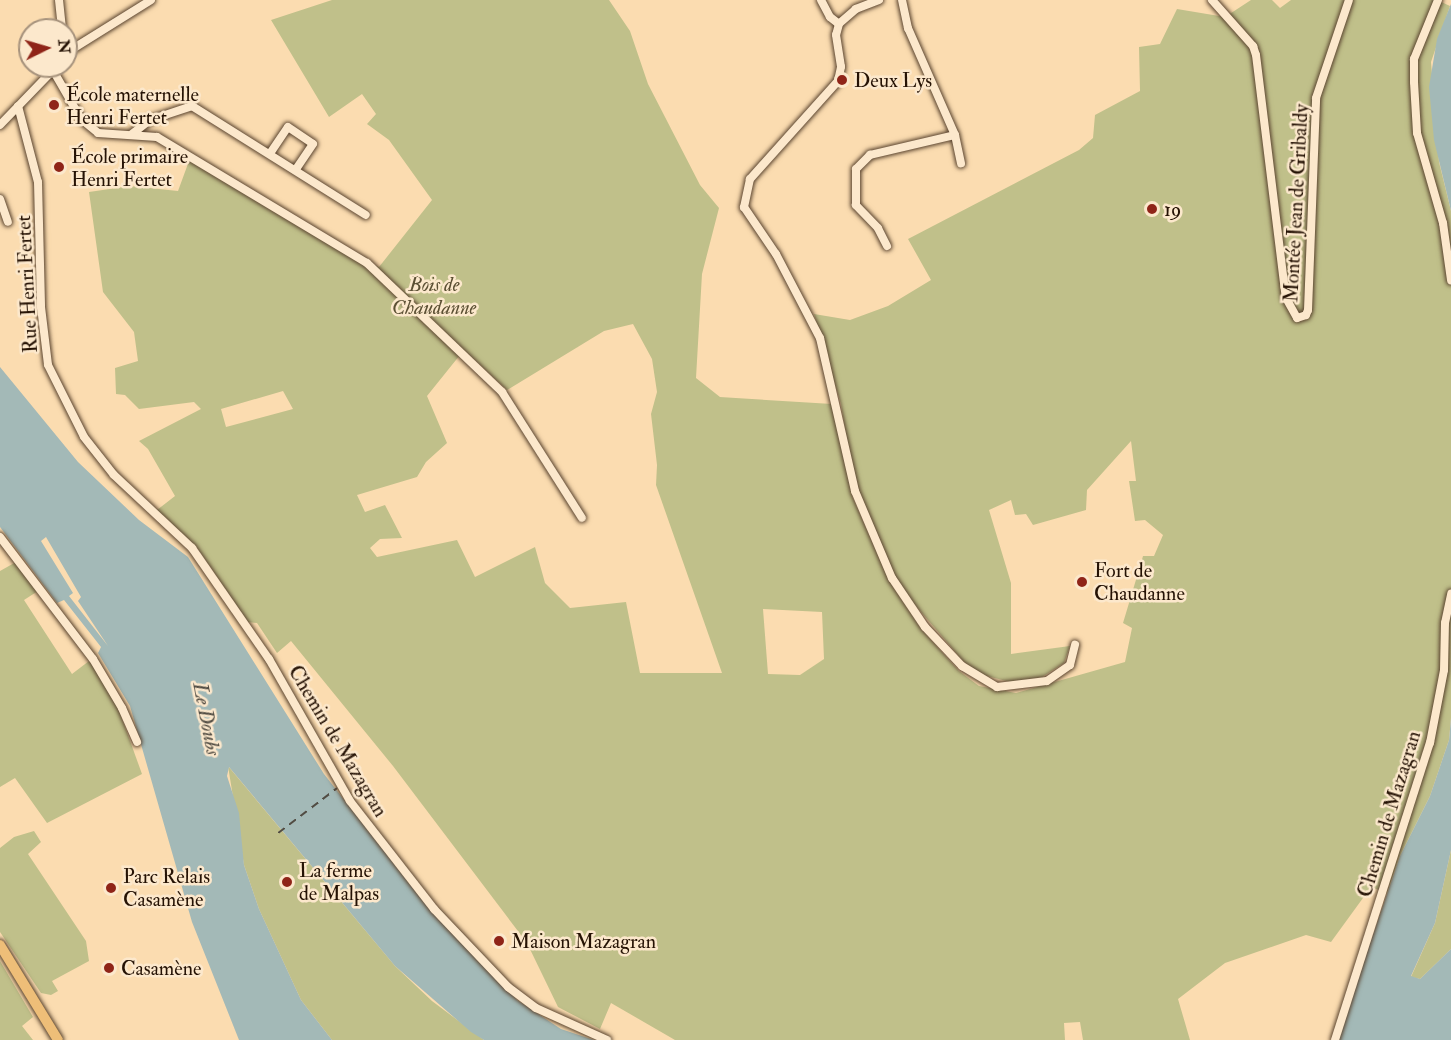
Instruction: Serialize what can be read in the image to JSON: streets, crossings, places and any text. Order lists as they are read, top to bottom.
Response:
{
  "streets": {
    "street": ["Montée Jean de Gribaldy", "Rue Henri Fertet", "Chemin de Mazagran"]
  },
  "crossings": [
    ["Rue Henri Fertet", "Chemin de Mazagran"]
  ],
  "water": ["Le Doubs"],
  "parks": ["Bois de Chaudanne"],
  "places": [
    "Deux Lys",
    "École maternelle Henri Fertet",
    "École primaire Henri Fertet",
    "19",
    "Fort de Chaudanne",
    "La ferme de Malpas",
    "Parc Relais Casamène",
    "Maison Mazagran",
    "Casamène"
  ],
  "north": "right"
}
